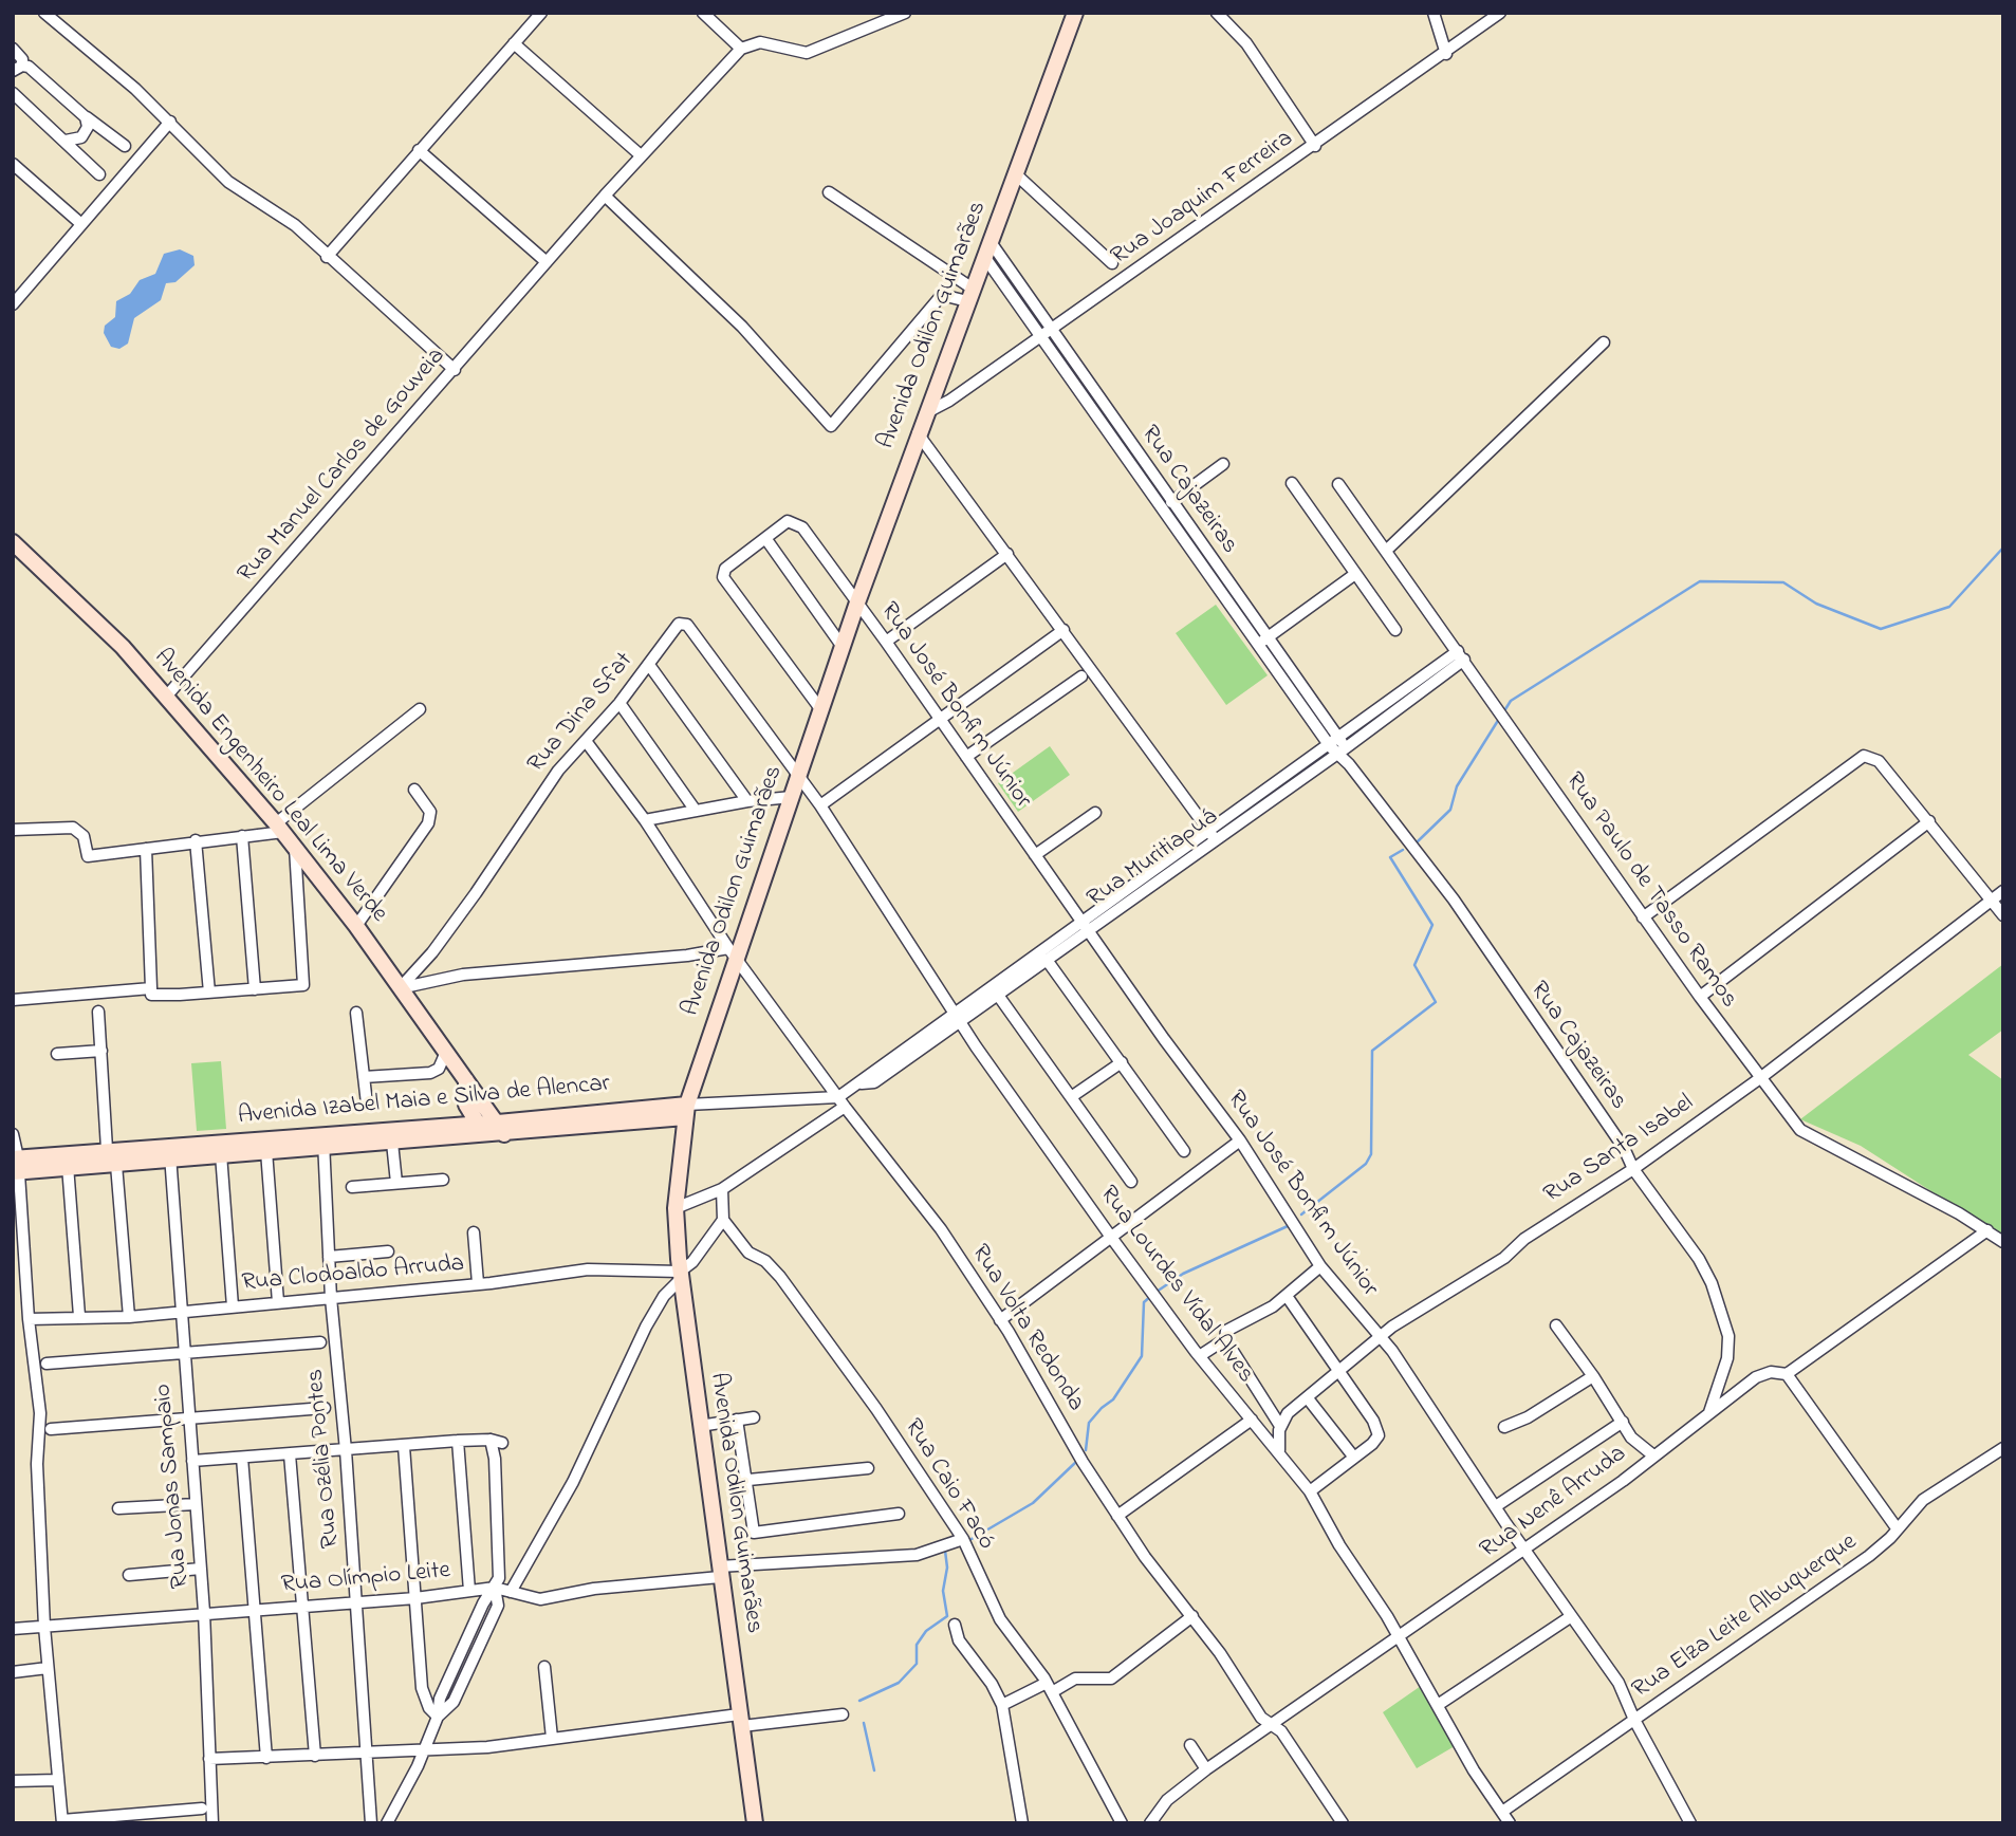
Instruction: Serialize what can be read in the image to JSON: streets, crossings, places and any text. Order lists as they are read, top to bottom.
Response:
{
  "streets": {
    "street": [
      "Rua Joaquim Ferreira",
      "Avenida Odilon Guimarães",
      "Rua Manuel Carlos de Gouveia",
      "Rua Cajazeiras",
      "Rua José Bonfim Júnior",
      "Rua Dina Sfat",
      "Avenida Engenheiro Leal Lima Verde",
      "Rua Muritiapuá",
      "Rua Paulo de Tasso Ramos",
      "Avenida Izabel Maia e Silva de Alencar",
      "Rua Santa Isabel",
      "Rua Clodoaldo Arruda",
      "Rua Lourdes Vídal Alves",
      "Rua Volta Redonda",
      "Rua Ozélia Pontes",
      "Rua Caio Facó",
      "Rua Jonas Sampaio",
      "Rua Nenê Arruda",
      "Rua Olímpio Leite",
      "Rua Elza Leite Albuquerque"
    ]
  },
  "crossings": [
    ["Rua Joaquim Ferreira", "Avenida Odilon Guimarães"],
    ["Rua Joaquim Ferreira", "Rua Cajazeiras"],
    ["Avenida Odilon Guimarães", "Rua Cajazeiras"],
    ["Avenida Odilon Guimarães", "Rua José Bonfim Júnior"],
    ["Avenida Odilon Guimarães", "Rua Dina Sfat"],
    ["Avenida Odilon Guimarães", "Rua Muritiapuá"],
    ["Avenida Odilon Guimarães", "Avenida Izabel Maia e Silva de Alencar"],
    ["Avenida Odilon Guimarães", "Rua Clodoaldo Arruda"],
    ["Avenida Odilon Guimarães", "Rua Lourdes Vídal Alves"],
    ["Avenida Odilon Guimarães", "Rua Volta Redonda"],
    ["Avenida Odilon Guimarães", "Rua Olímpio Leite"],
    ["Rua Manuel Carlos de Gouveia", "Avenida Engenheiro Leal Lima Verde"],
    ["Rua Cajazeiras", "Rua Muritiapuá"],
    ["Rua Cajazeiras", "Rua Santa Isabel"],
    ["Rua Cajazeiras", "Rua Nenê Arruda"],
    ["Rua José Bonfim Júnior", "Rua Muritiapuá"],
    ["Rua José Bonfim Júnior", "Rua Santa Isabel"],
    ["Rua José Bonfim Júnior", "Rua Nenê Arruda"],
    ["Rua José Bonfim Júnior", "Rua Elza Leite Albuquerque"],
    ["Rua Dina Sfat", "Avenida Engenheiro Leal Lima Verde"],
    ["Rua Dina Sfat", "Rua Lourdes Vídal Alves"],
    ["Rua Dina Sfat", "Rua Volta Redonda"],
    ["Avenida Engenheiro Leal Lima Verde", "Avenida Izabel Maia e Silva de Alencar"],
    ["Rua Muritiapuá", "Rua Paulo de Tasso Ramos"],
    ["Rua Muritiapuá", "Avenida Izabel Maia e Silva de Alencar"],
    ["Rua Muritiapuá", "Rua Lourdes Vídal Alves"],
    ["Rua Muritiapuá", "Rua Volta Redonda"],
    ["Rua Paulo de Tasso Ramos", "Rua Santa Isabel"],
    ["Rua Paulo de Tasso Ramos", "Rua Nenê Arruda"],
    ["Avenida Izabel Maia e Silva de Alencar", "Rua Volta Redonda"],
    ["Avenida Izabel Maia e Silva de Alencar", "Rua Ozélia Pontes"],
    ["Avenida Izabel Maia e Silva de Alencar", "Rua Jonas Sampaio"],
    ["Rua Clodoaldo Arruda", "Rua Ozélia Pontes"],
    ["Rua Clodoaldo Arruda", "Rua Jonas Sampaio"],
    ["Rua Lourdes Vídal Alves", "Rua Nenê Arruda"],
    ["Rua Lourdes Vídal Alves", "Rua Elza Leite Albuquerque"],
    ["Rua Volta Redonda", "Rua Nenê Arruda"],
    ["Rua Ozélia Pontes", "Rua Olímpio Leite"],
    ["Rua Caio Facó", "Rua Olímpio Leite"],
    ["Rua Jonas Sampaio", "Rua Olímpio Leite"]
  ]
}
